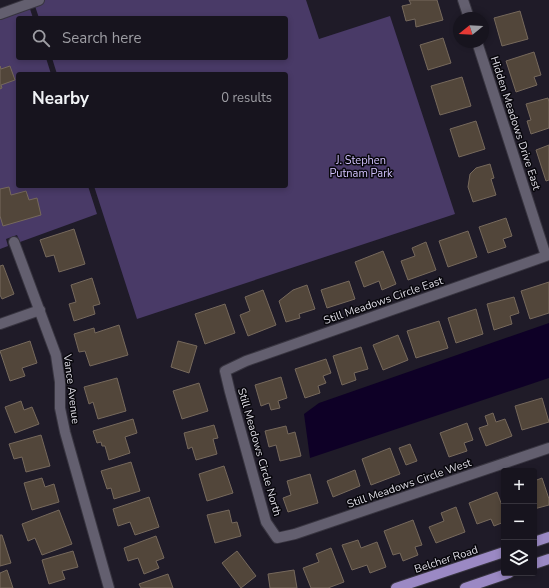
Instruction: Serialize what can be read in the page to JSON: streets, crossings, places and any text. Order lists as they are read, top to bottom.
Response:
{
  "streets": {
    "main road": ["Belcher Road"],
    "street": [
      "Hidden Meadows Drive East",
      "Still Meadows Circle East",
      "Vance Avenue",
      "Still Meadows Circle North",
      "Still Meadows Circle West"
    ]
  },
  "crossings": [
    ["Hidden Meadows Drive East", "Still Meadows Circle East"],
    ["Still Meadows Circle East", "Still Meadows Circle North"],
    ["Still Meadows Circle North", "Still Meadows Circle West"]
  ],
  "parks": ["J. Stephen Putnam Park"],
  "north": "left",
  "page": {
    "search": "Search here",
    "heading": ["Nearby", "0 results"],
    "map_buttons": ["+", "−"]
  }
}
